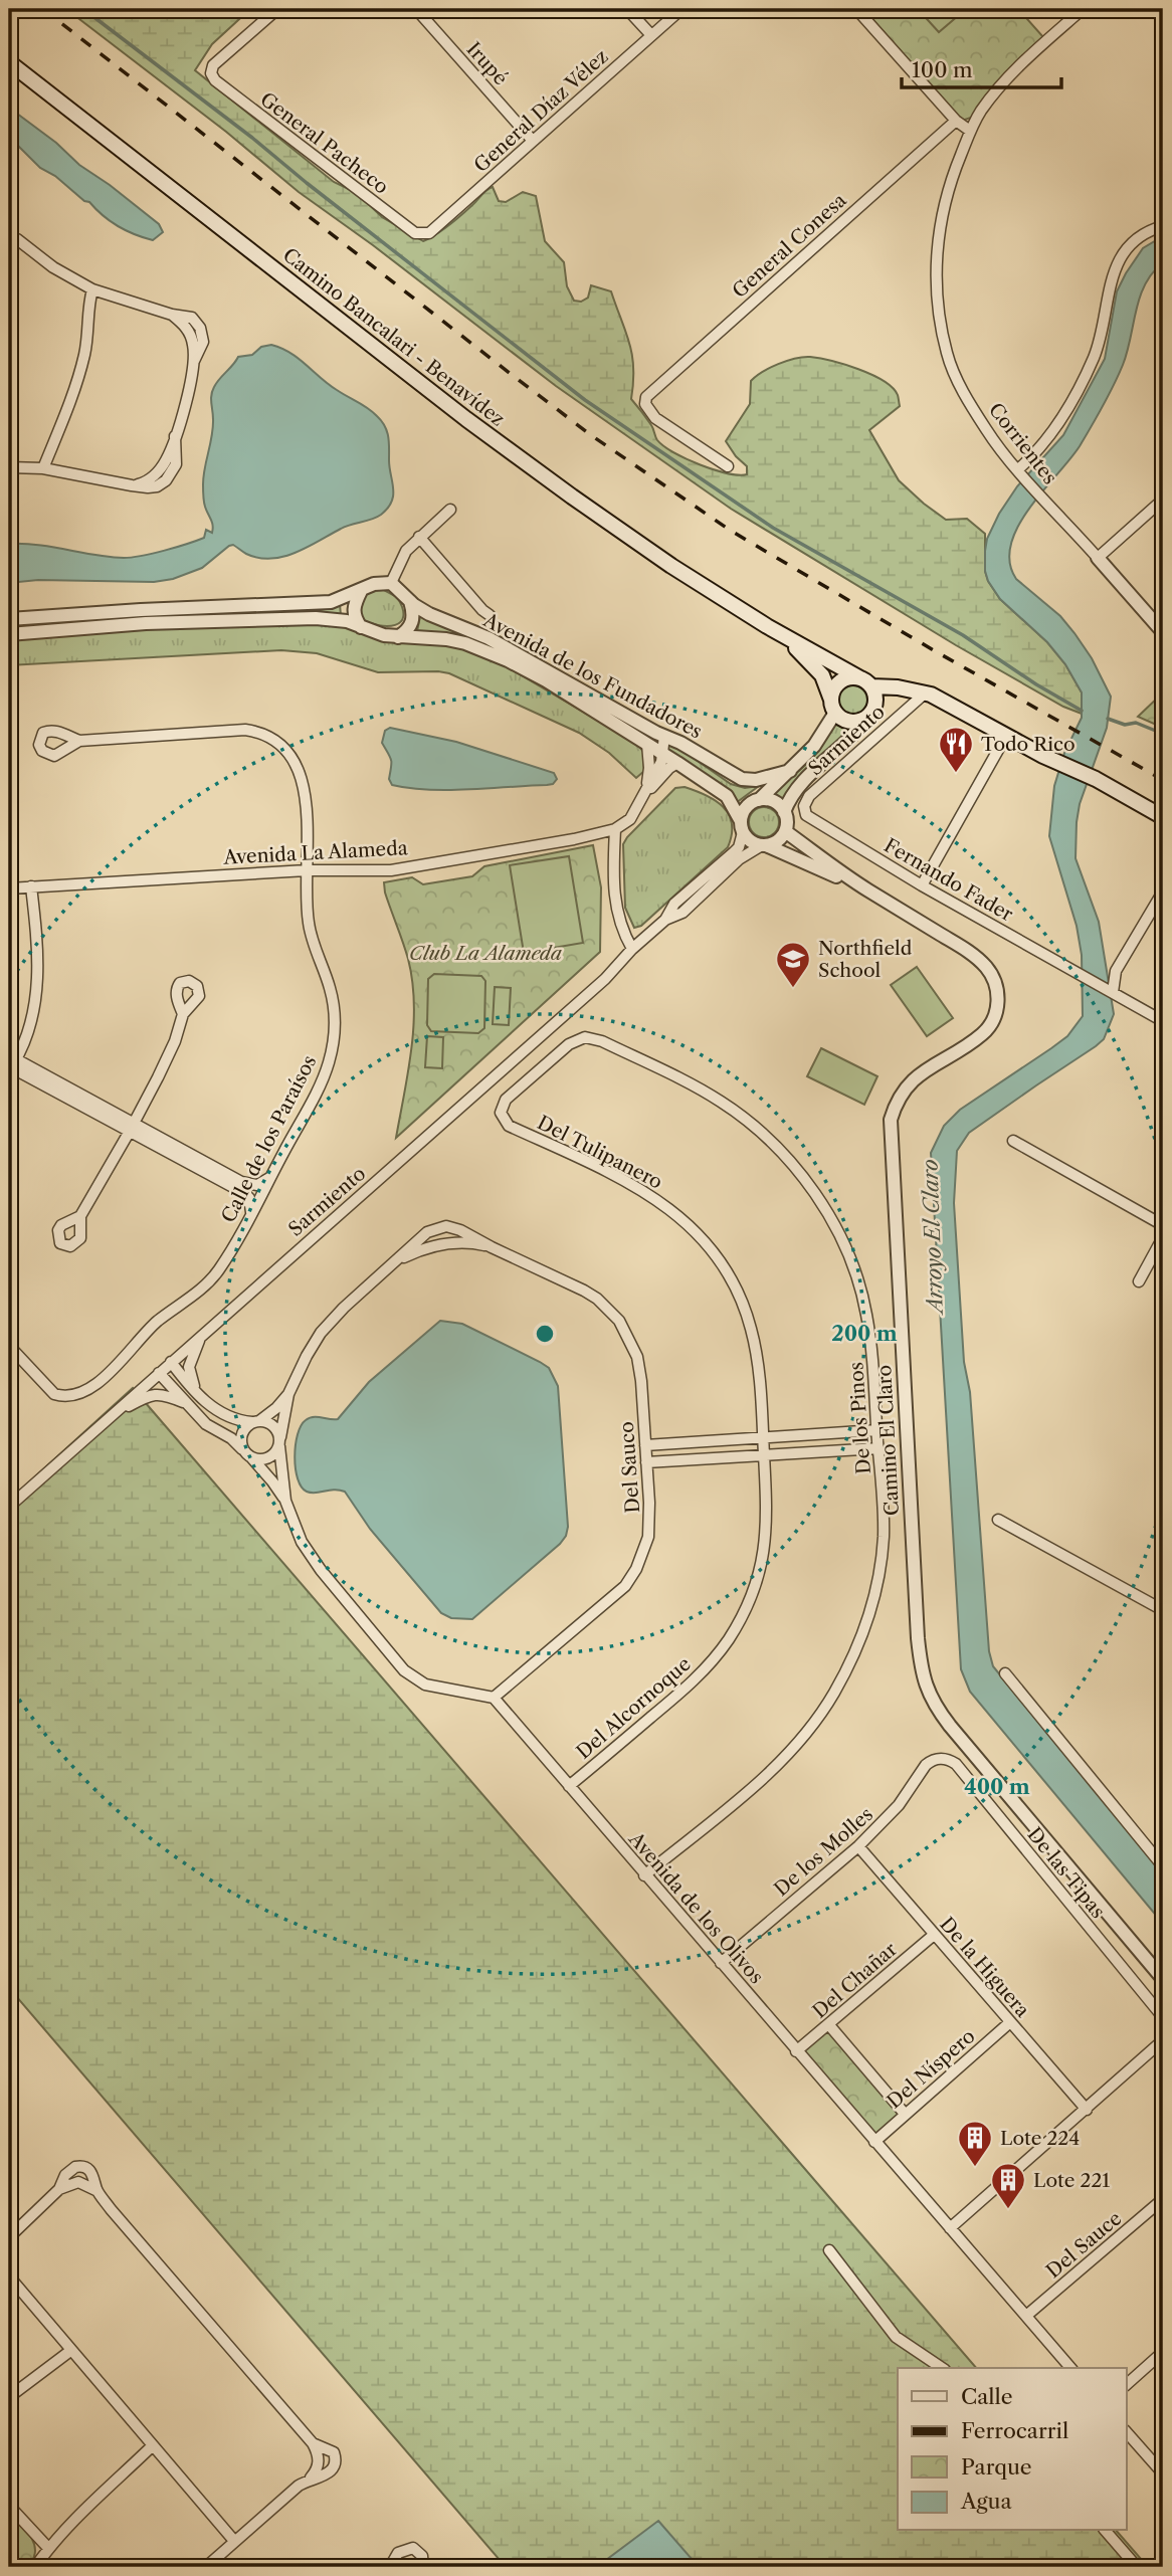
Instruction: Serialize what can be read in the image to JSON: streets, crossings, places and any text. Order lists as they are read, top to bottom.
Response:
{
  "streets": {
    "main road": ["Camino Bancalari - Benavídez"],
    "street": [
      "Irupé",
      "General Díaz Vélez",
      "General Pacheco",
      "General Conesa",
      "Corrientes",
      "Avenida de los Fundadores",
      "Sarmiento",
      "Avenida La Alameda",
      "Fernando Fader",
      "Calle de los Paraísos",
      "Del Tulipanero",
      "De los Pinos",
      "Camino El Claro",
      "Del Sauco",
      "Del Alcornoque",
      "De los Molles",
      "De las Tipas",
      "Avenida de los Olivos",
      "De la Higuera",
      "Del Chañar",
      "Del Níspero",
      "Del Sauce"
    ]
  },
  "crossings": [
    ["Irupé", "General Díaz Vélez"],
    ["General Díaz Vélez", "General Pacheco"],
    ["Avenida de los Fundadores", "Sarmiento"],
    ["Avenida de los Fundadores", "Camino El Claro"],
    ["Sarmiento", "Fernando Fader"],
    ["Sarmiento", "Camino El Claro"],
    ["Avenida La Alameda", "Calle de los Paraísos"],
    ["Del Tulipanero", "De los Pinos"],
    ["Del Tulipanero", "Del Alcornoque"],
    ["De los Pinos", "Avenida de los Olivos"],
    ["Del Sauco", "Avenida de los Olivos"],
    ["Del Alcornoque", "Avenida de los Olivos"],
    ["De los Molles", "De las Tipas"],
    ["De los Molles", "Avenida de los Olivos"],
    ["De los Molles", "De la Higuera"],
    ["Avenida de los Olivos", "Del Chañar"],
    ["Avenida de los Olivos", "Del Níspero"],
    ["Avenida de los Olivos", "Del Sauce"],
    ["De la Higuera", "Del Chañar"],
    ["De la Higuera", "Del Níspero"]
  ],
  "water": ["Arroyo El Claro"],
  "parks": ["Club La Alameda"],
  "places": {
    "restaurant": ["Todo Rico"],
    "school or university": ["Northfield School"],
    "building": ["Lote 224", "Lote 221"]
  },
  "legend": [
    "Calle",
    "Ferrocarril",
    "Parque",
    "Agua"
  ],
  "scale_bar": "100 m",
  "rings": ["200 m", "400 m"]
}
